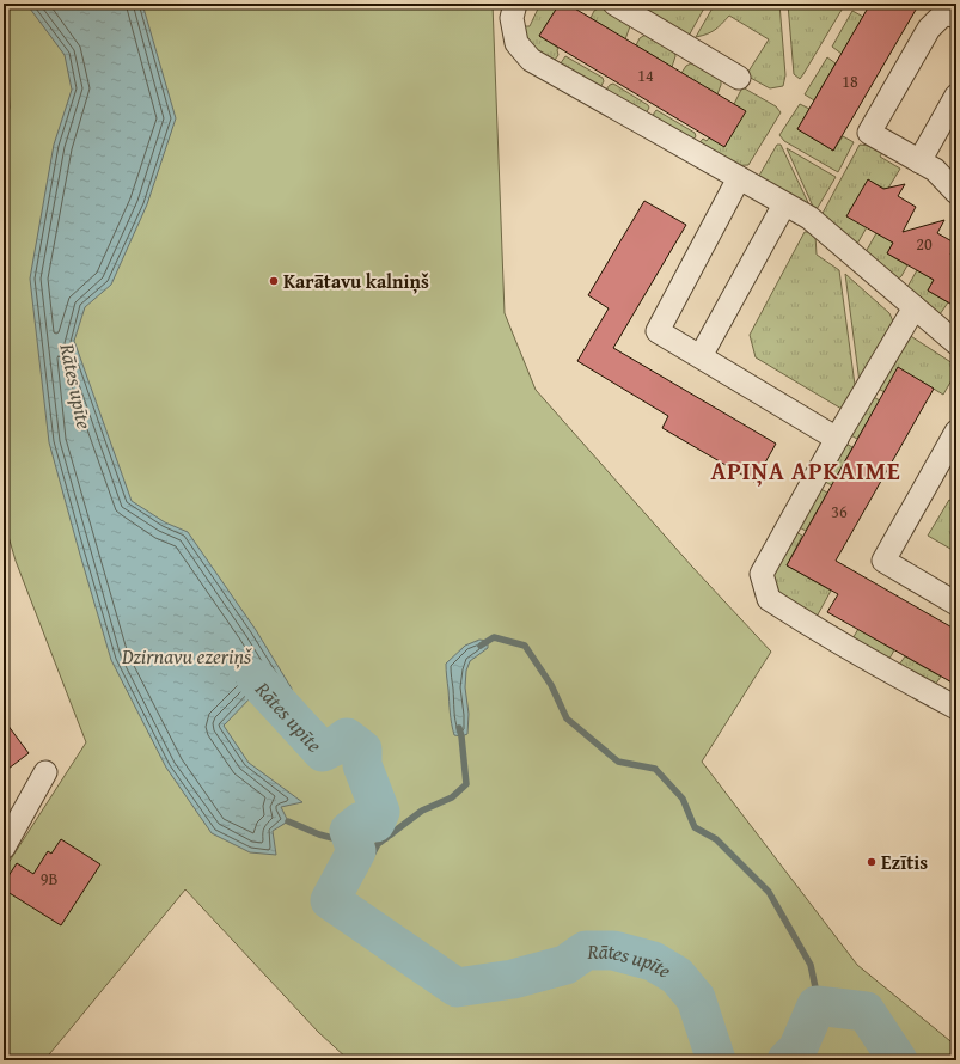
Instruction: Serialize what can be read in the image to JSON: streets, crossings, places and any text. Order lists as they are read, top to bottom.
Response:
{
  "districts": ["APIŅA APKAIME"],
  "water": ["Rātes upīte", "Dzirnavu ezeriņš"],
  "places": ["Karātavu kalniņš", "Ezītis"],
  "house_numbers": [
    "14",
    "18",
    "20",
    "36",
    "9B"
  ]
}
